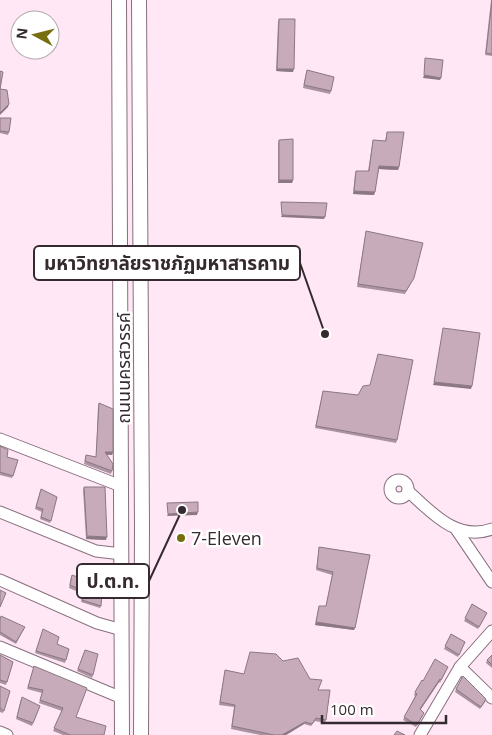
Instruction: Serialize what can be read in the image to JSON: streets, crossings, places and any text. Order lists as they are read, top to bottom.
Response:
{
  "streets": {
    "main road": ["ถนนนครสวรรค์"]
  },
  "places": ["มหาวิทยาลัยราชภัฏมหาสารคาม", "ป.ต.ท.", "7-Eleven"],
  "scale_bar": "100 m",
  "north": "left"
}
